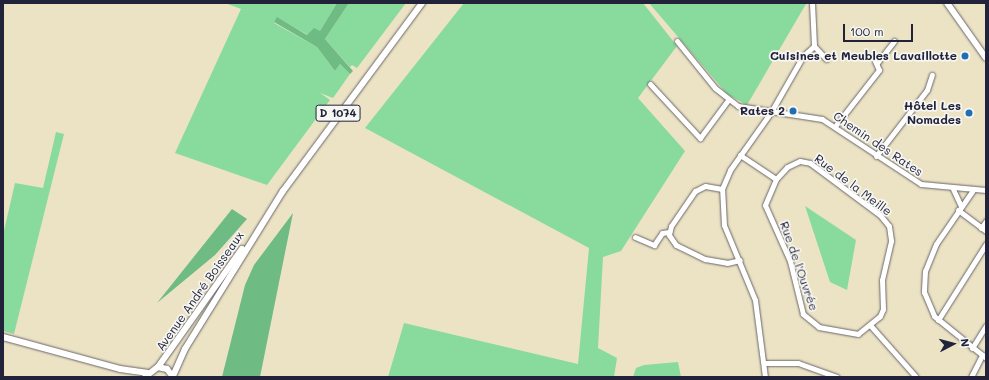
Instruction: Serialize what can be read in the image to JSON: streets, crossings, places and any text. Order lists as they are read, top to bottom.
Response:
{
  "streets": {
    "main road": ["D 1074", "Avenue André Boisseaux"],
    "street": ["Chemin des Rates", "Rue de la Meille", "Rue de l'Ouvrée"]
  },
  "crossings": [
    ["Rue de la Meille", "Rue de l'Ouvrée"]
  ],
  "places": ["Cuisines et Meubles Lavaillotte", "Rates 2", "Hôtel Les Nomades"],
  "scale_bar": "100 m",
  "north": "right"
}
